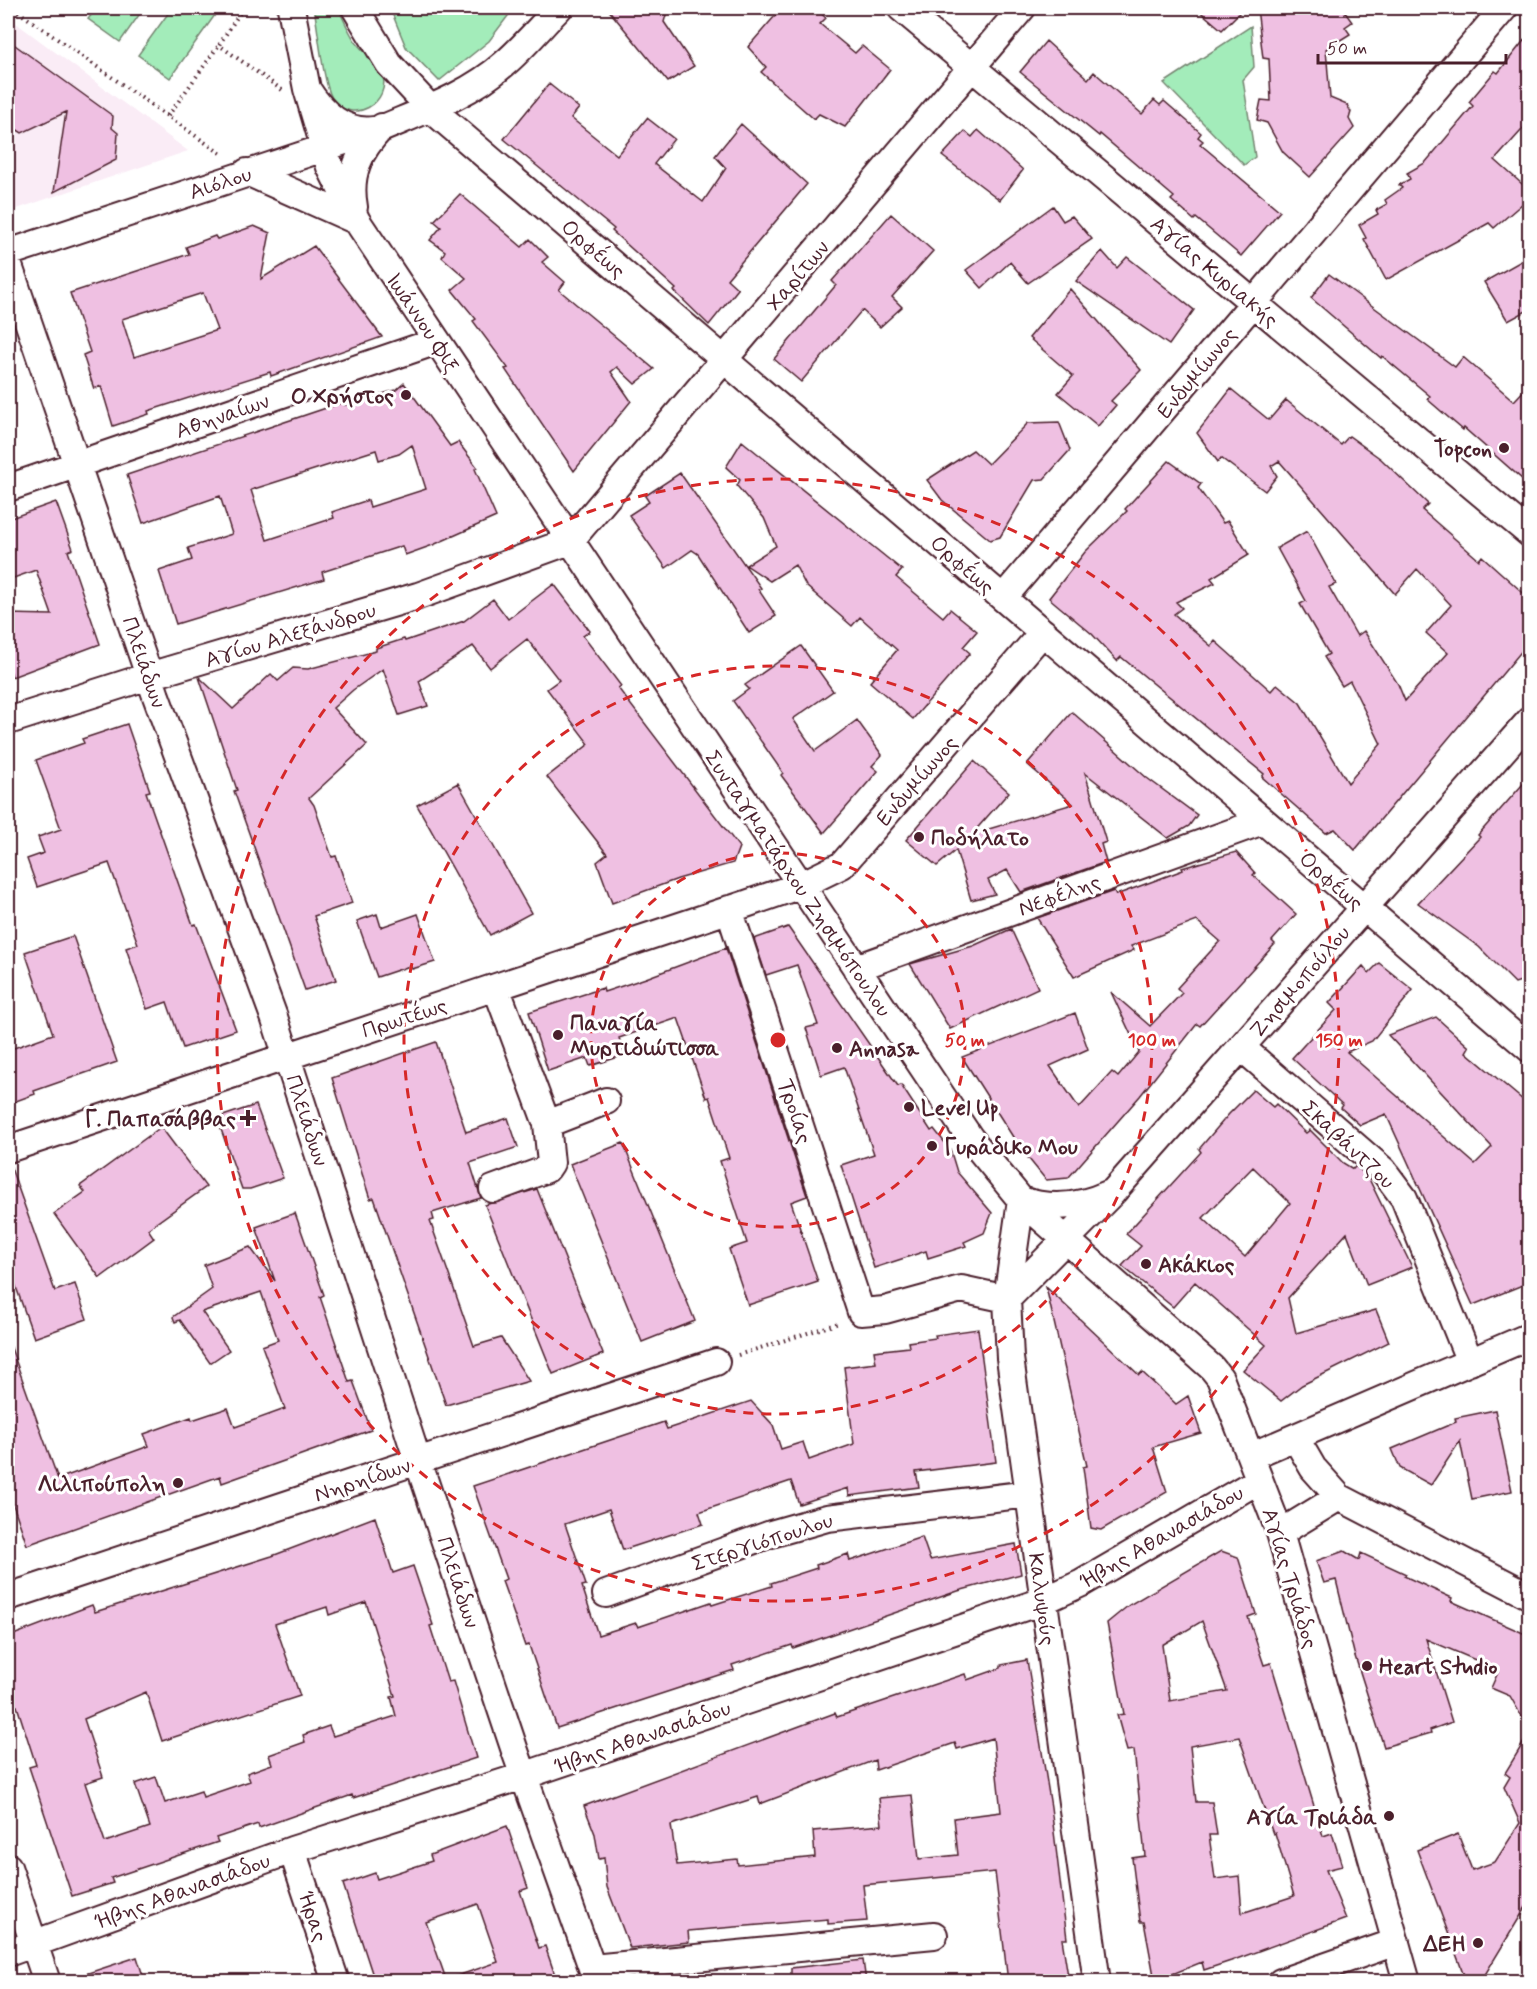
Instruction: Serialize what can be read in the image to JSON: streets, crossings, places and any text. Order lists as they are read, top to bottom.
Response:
{
  "streets": {
    "street": [
      "Αιόλου",
      "Ορφέως",
      "Αγίας Κυριακής",
      "Χαρίτων",
      "Ιωάννου Φιξ",
      "Ενδυμίωνος",
      "Αθηναίων",
      "Αγίου Αλεξάνδρου",
      "Πλειάδων",
      "Συνταγματάρχου Ζησιμόπουλου",
      "Νεφέλης",
      "Ζησιμοπούλου",
      "Πρωτέως",
      "Τροίας",
      "Σκαβάντζου",
      "Νηρηίδων",
      "Ήβης Αθανασιάδου",
      "Στεργιόπουλου",
      "Αγίας Τριάδος",
      "Καλυψούς",
      "Ήρας"
    ]
  },
  "crossings": [
    ["Αιόλου", "Ορφέως"],
    ["Αιόλου", "Ιωάννου Φιξ"],
    ["Ορφέως", "Χαρίτων"],
    ["Ορφέως", "Ενδυμίωνος"],
    ["Ορφέως", "Νεφέλης"],
    ["Ορφέως", "Ζησιμοπούλου"],
    ["Αγίας Κυριακής", "Χαρίτων"],
    ["Αγίας Κυριακής", "Ενδυμίωνος"],
    ["Χαρίτων", "Ιωάννου Φιξ"],
    ["Χαρίτων", "Αγίου Αλεξάνδρου"],
    ["Χαρίτων", "Συνταγματάρχου Ζησιμόπουλου"],
    ["Ιωάννου Φιξ", "Αθηναίων"],
    ["Ιωάννου Φιξ", "Αγίου Αλεξάνδρου"],
    ["Ιωάννου Φιξ", "Συνταγματάρχου Ζησιμόπουλου"],
    ["Ενδυμίωνος", "Συνταγματάρχου Ζησιμόπουλου"],
    ["Ενδυμίωνος", "Πρωτέως"],
    ["Αθηναίων", "Πλειάδων"],
    ["Αγίου Αλεξάνδρου", "Πλειάδων"],
    ["Αγίου Αλεξάνδρου", "Συνταγματάρχου Ζησιμόπουλου"],
    ["Πλειάδων", "Πρωτέως"],
    ["Πλειάδων", "Νηρηίδων"],
    ["Πλειάδων", "Ήβης Αθανασιάδου"],
    ["Συνταγματάρχου Ζησιμόπουλου", "Νεφέλης"],
    ["Συνταγματάρχου Ζησιμόπουλου", "Ζησιμοπούλου"],
    ["Συνταγματάρχου Ζησιμόπουλου", "Πρωτέως"],
    ["Συνταγματάρχου Ζησιμόπουλου", "Αγίας Τριάδος"],
    ["Συνταγματάρχου Ζησιμόπουλου", "Καλυψούς"],
    ["Ζησιμοπούλου", "Σκαβάντζου"],
    ["Ζησιμοπούλου", "Αγίας Τριάδος"],
    ["Πρωτέως", "Τροίας"],
    ["Σκαβάντζου", "Ήβης Αθανασιάδου"],
    ["Ήβης Αθανασιάδου", "Αγίας Τριάδος"],
    ["Ήβης Αθανασιάδου", "Καλυψούς"],
    ["Ήβης Αθανασιάδου", "Ήρας"],
    ["Στεργιόπουλου", "Καλυψούς"]
  ],
  "places": {
    "other": [
      "Ο Χρήστος",
      "Topcon",
      "Ποδήλατο",
      "Παναγία Μυρτιδιώτισσα",
      "Annasa",
      "Level Up",
      "Γυράδικο Μου",
      "Ακάκιος",
      "Λιλιπούπολη",
      "Heart Studio",
      "Αγία Τριάδα",
      "ΔΕΗ"
    ],
    "health": ["Γ. Παπασάββας"]
  },
  "scale_bar": "50 m",
  "rings": ["50 m", "100 m", "150 m"]
}
